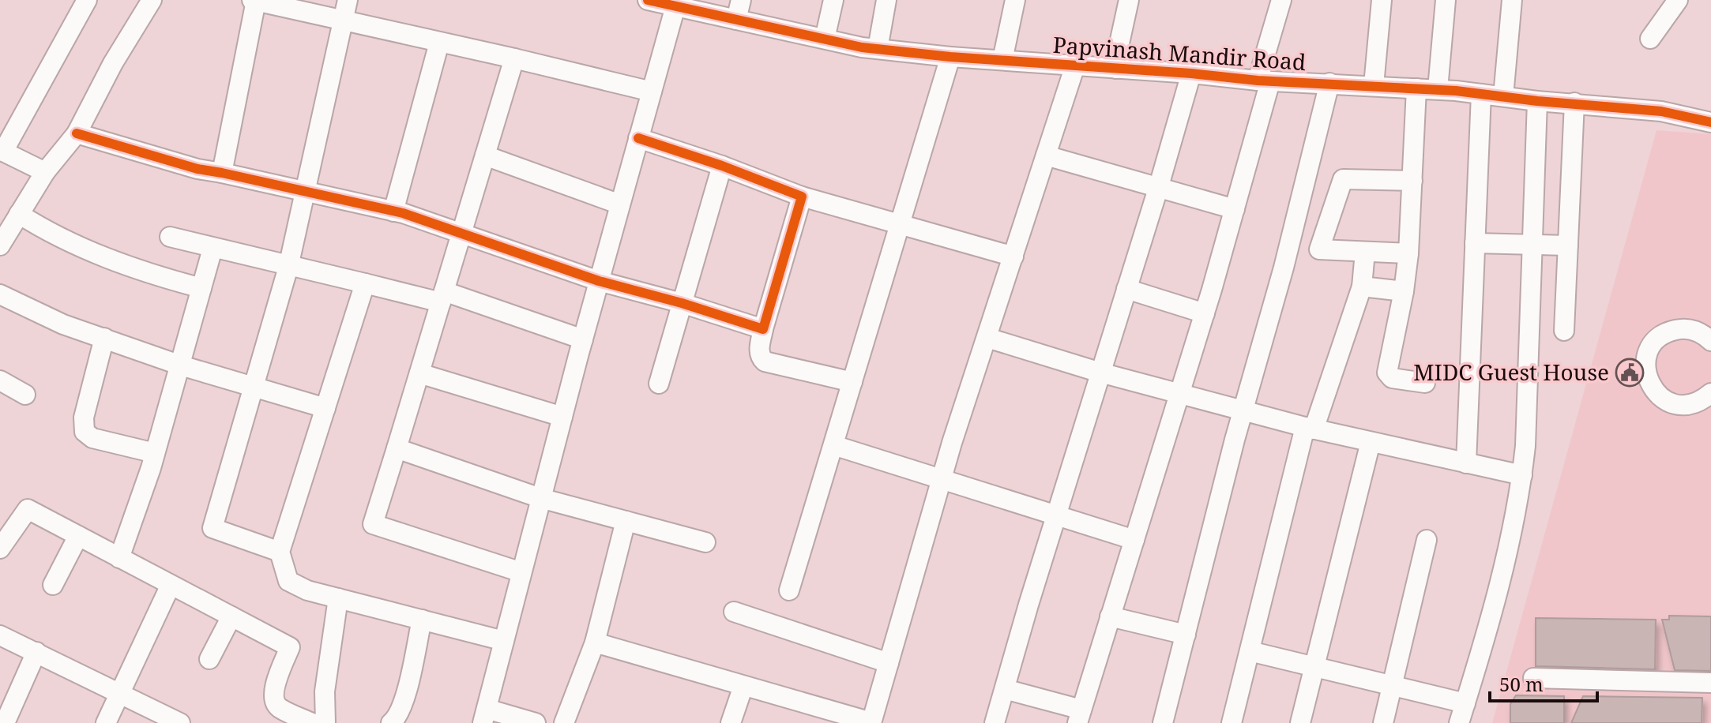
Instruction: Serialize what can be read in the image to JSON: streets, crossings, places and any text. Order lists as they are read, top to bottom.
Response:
{
  "streets": {
    "street": ["Papvinash Mandir Road"]
  },
  "places": {
    "public building": ["MIDC Guest House"]
  },
  "scale_bar": "50 m"
}
